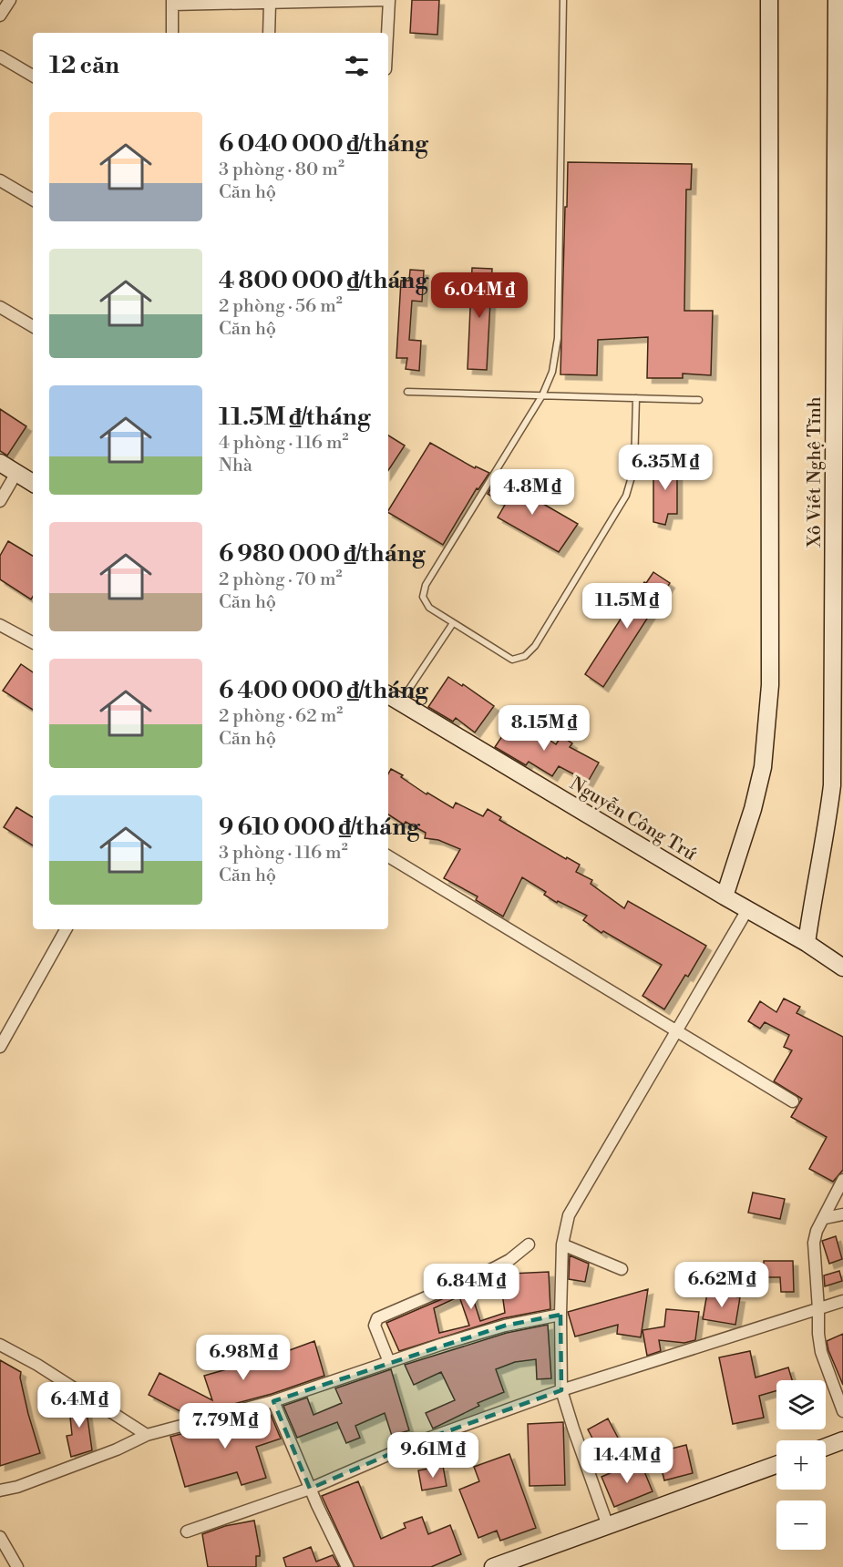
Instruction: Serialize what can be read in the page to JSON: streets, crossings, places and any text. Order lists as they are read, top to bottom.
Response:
{
  "streets": {
    "street": ["Xô Viết Nghệ Tĩnh", "Nguyễn Công Trứ"]
  },
  "crossings": [
    ["Xô Viết Nghệ Tĩnh", "Nguyễn Công Trứ"]
  ],
  "page": {
    "heading": "12 căn",
    "list": [
      {
        "name": "6 040 000 ₫/tháng",
        "note": "3 phòng · 80 m² · Căn hộ"
      },
      {
        "name": "4 800 000 ₫/tháng",
        "note": "2 phòng · 56 m² · Căn hộ"
      },
      {
        "name": "11.5M ₫/tháng",
        "note": "4 phòng · 116 m² · Nhà"
      },
      {
        "name": "6 980 000 ₫/tháng",
        "note": "2 phòng · 70 m² · Căn hộ"
      },
      {
        "name": "6 400 000 ₫/tháng",
        "note": "2 phòng · 62 m² · Căn hộ"
      },
      {
        "name": "9 610 000 ₫/tháng",
        "note": "3 phòng · 116 m² · Căn hộ"
      }
    ],
    "price": [
      "6.04M ₫",
      "6.35M ₫",
      "4.8M ₫",
      "11.5M ₫",
      "8.15M ₫",
      "6.62M ₫",
      "6.84M ₫",
      "6.98M ₫",
      "6.4M ₫",
      "7.79M ₫",
      "9.61M ₫",
      "14.4M ₫"
    ],
    "map_buttons": ["+", "−"]
  }
}
